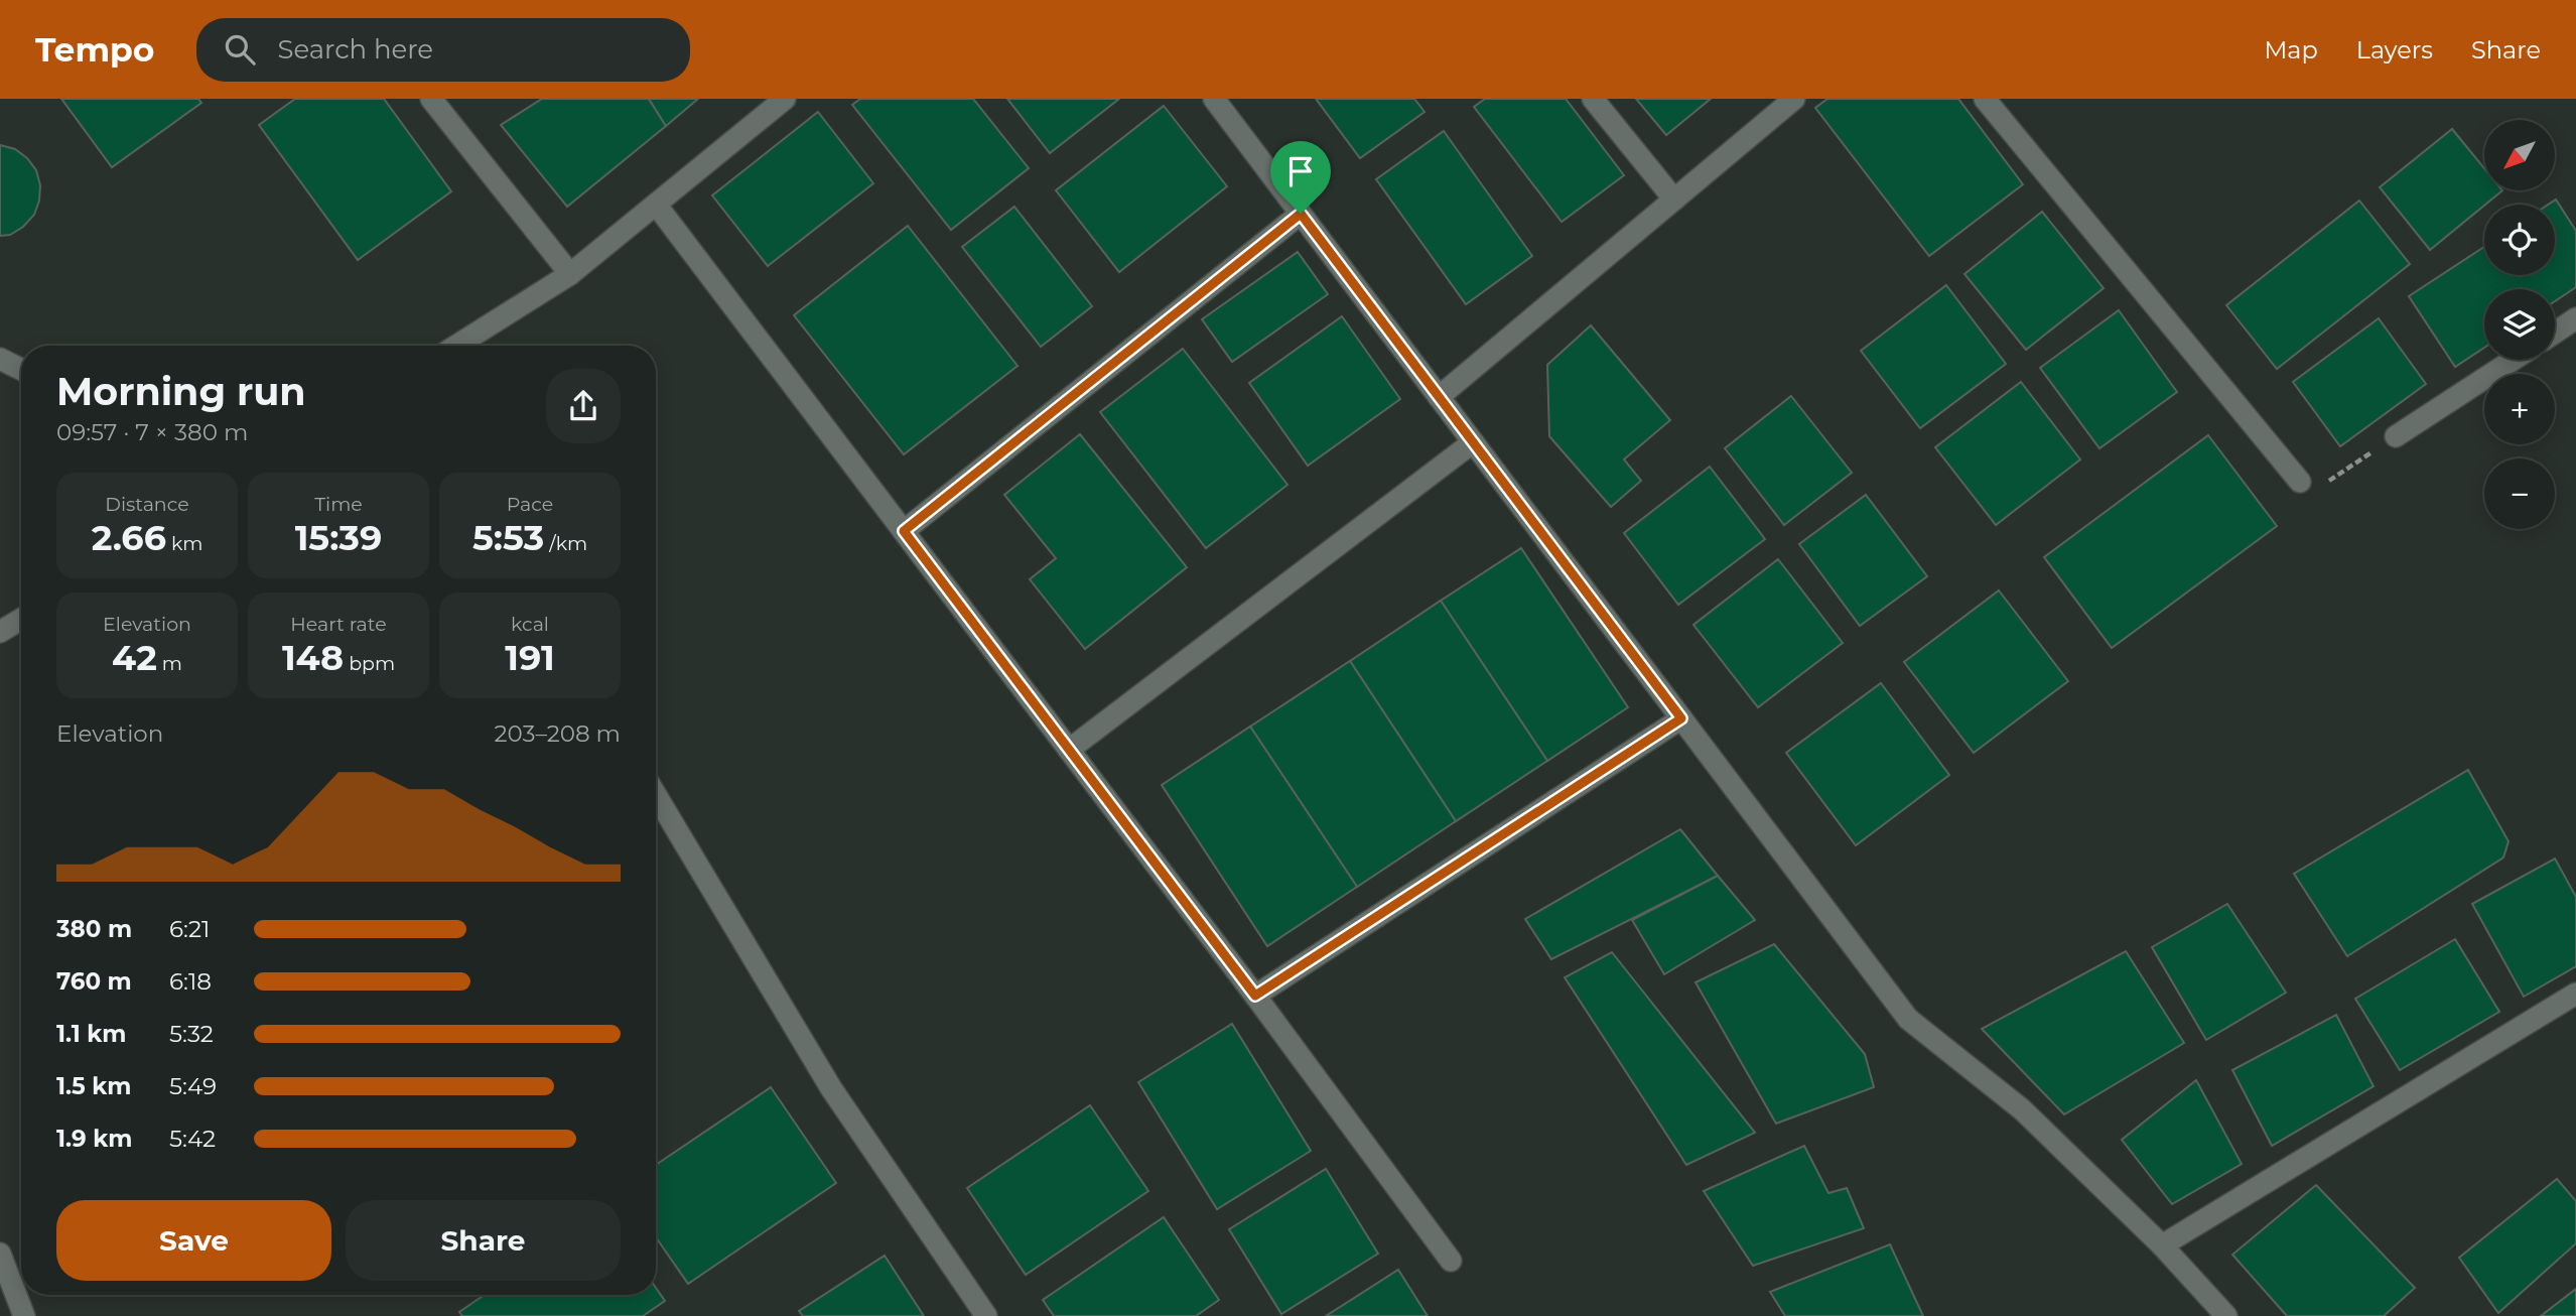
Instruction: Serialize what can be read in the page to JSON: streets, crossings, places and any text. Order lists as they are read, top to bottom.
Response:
{
  "north": "bottom left",
  "page": {
    "header": "Tempo",
    "search": "Search here",
    "nav": ["Map", "Layers", "Share"],
    "map_buttons": ["+", "−"],
    "heading": ["Morning run", "09:57 · 7 × 380 m"],
    "stats": [
      ["Distance", "2.66 km"],
      ["Time", "15:39"],
      ["Pace", "5:53 /km"],
      ["Elevation", "42 m"],
      ["Heart rate", "148 bpm"],
      ["kcal", "191"]
    ],
    "chart": ["Elevation", "203–208 m"],
    "list": [
      {
        "name": "380 m",
        "note": "6:21"
      },
      {
        "name": "760 m",
        "note": "6:18"
      },
      {
        "name": "1.1 km",
        "note": "5:32"
      },
      {
        "name": "1.5 km",
        "note": "5:49"
      },
      {
        "name": "1.9 km",
        "note": "5:42"
      }
    ],
    "buttons": ["Save", "Share"]
  }
}
